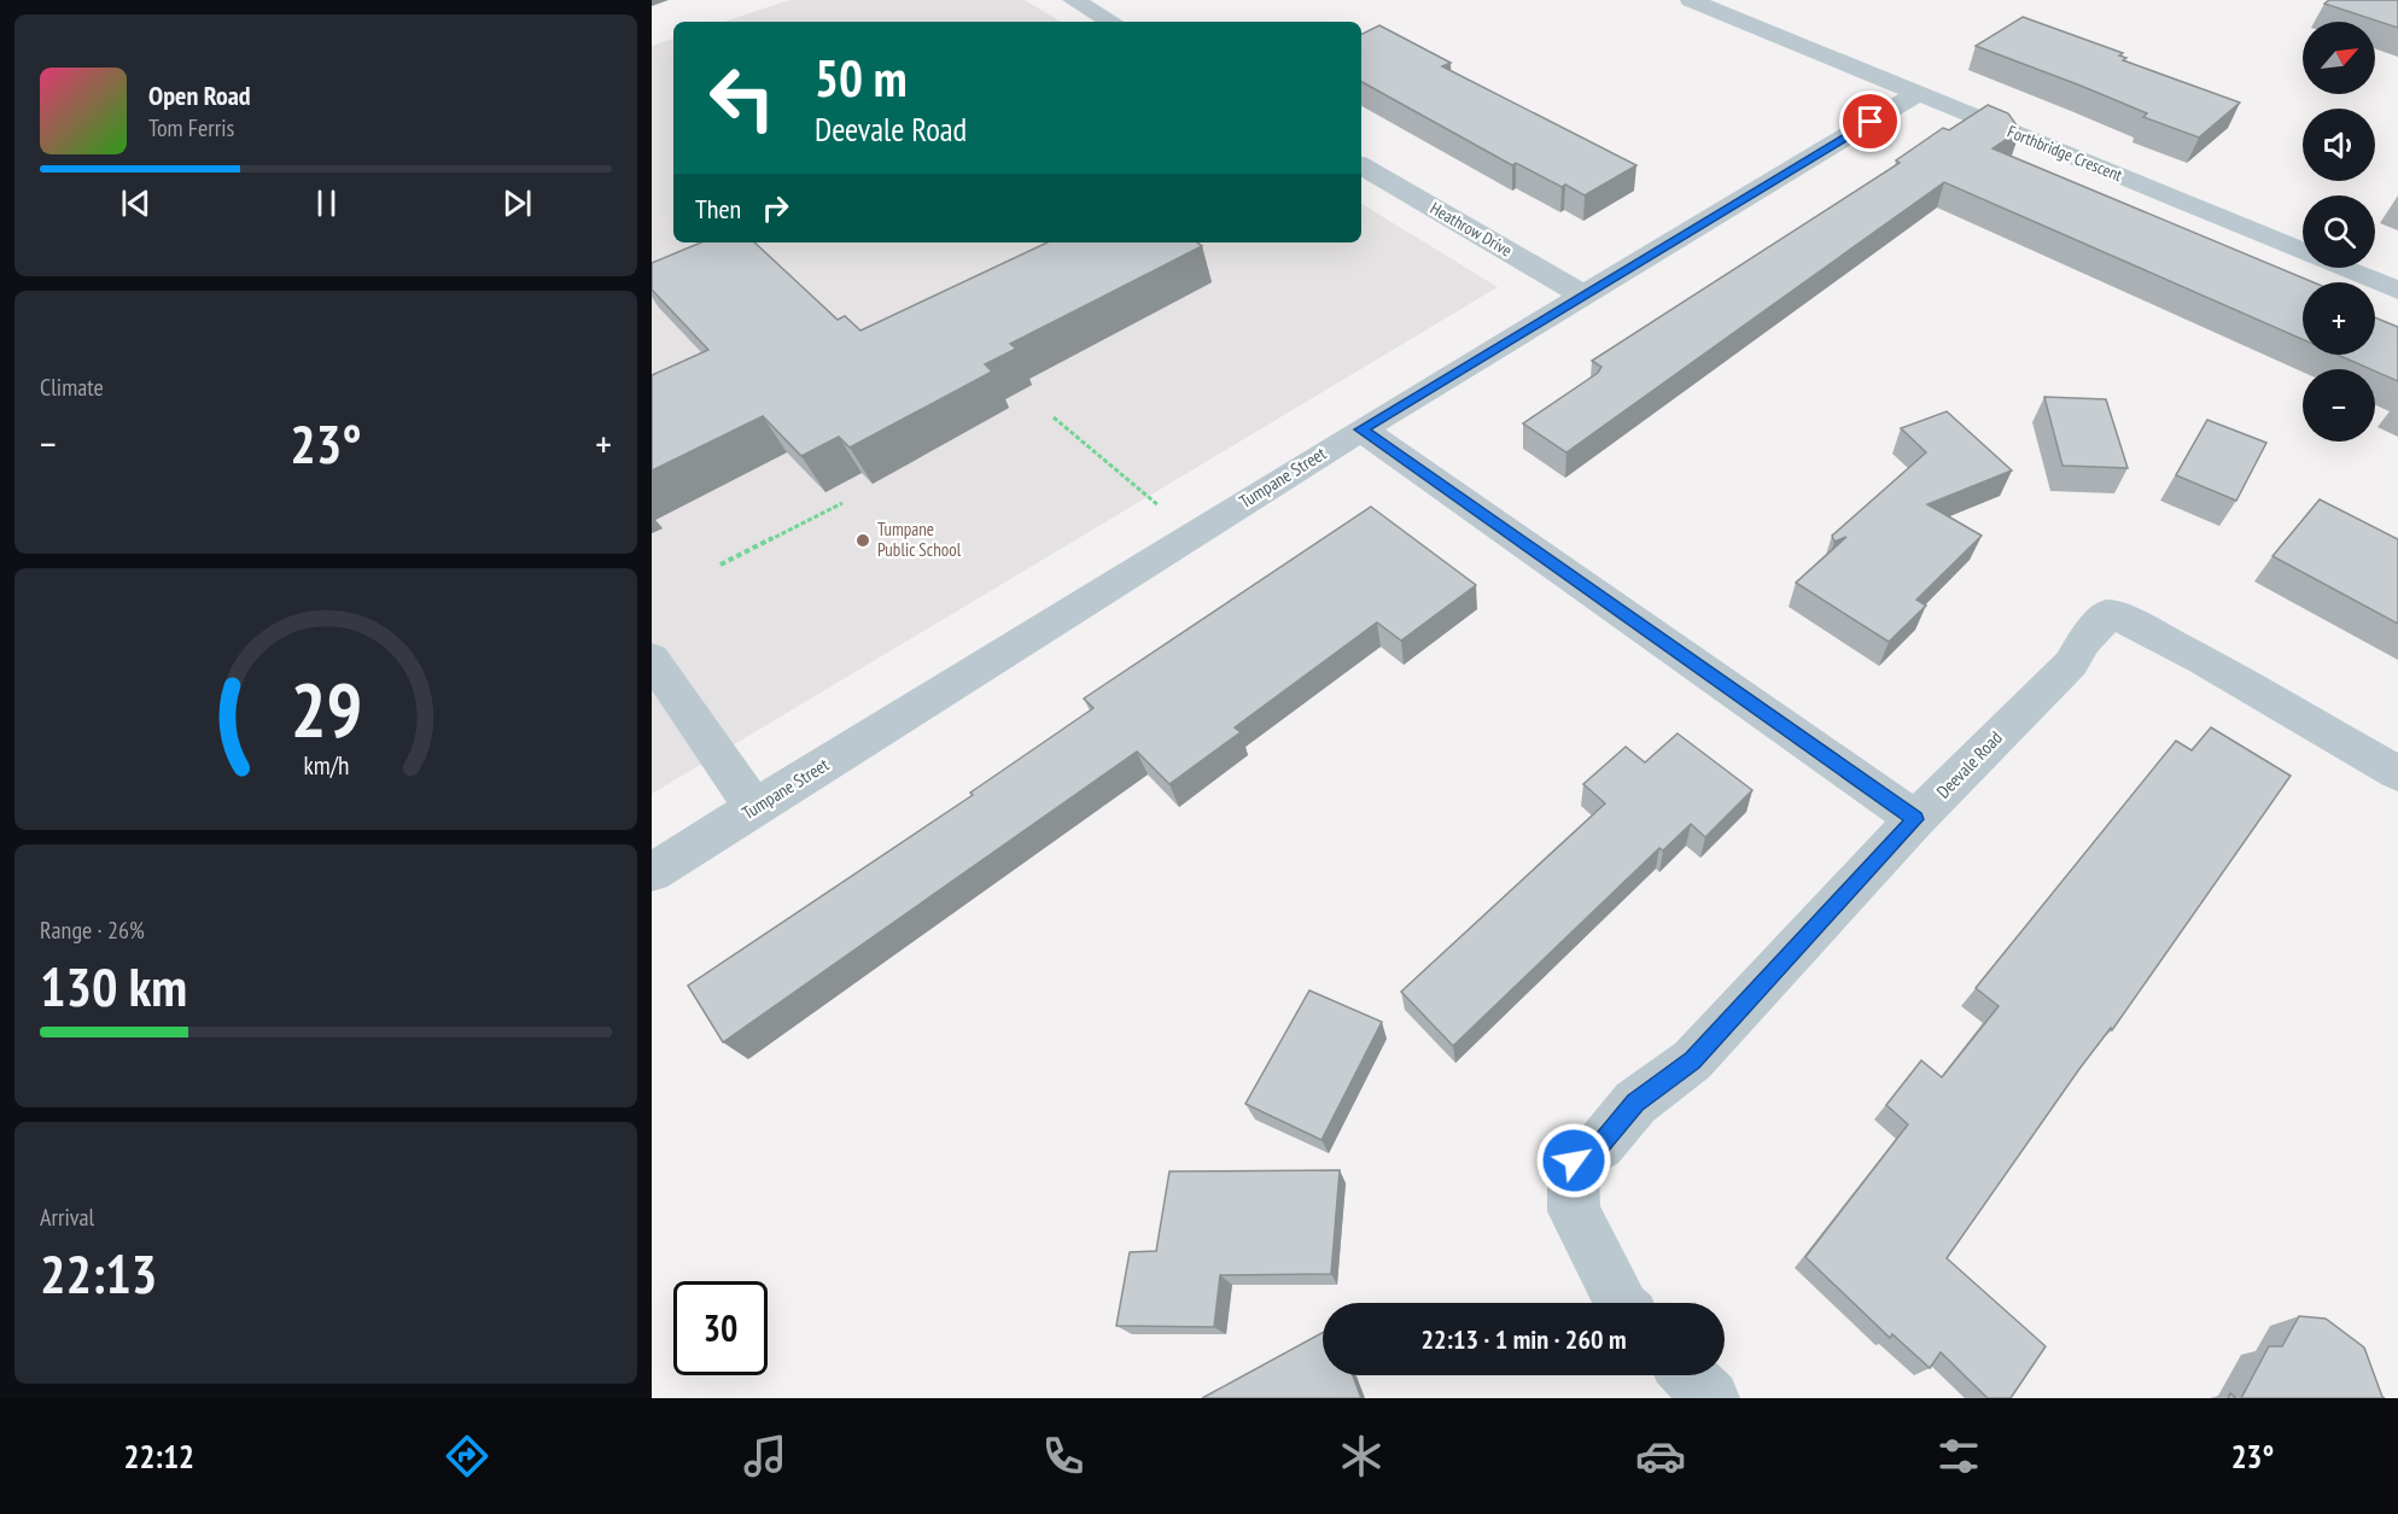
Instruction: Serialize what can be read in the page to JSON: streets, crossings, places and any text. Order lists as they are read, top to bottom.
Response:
{
  "streets": {
    "street": [
      "Forthbridge Crescent",
      "Heathrow Drive",
      "Tumpane Street",
      "Deevale Road"
    ]
  },
  "crossings": [
    ["Forthbridge Crescent", "Tumpane Street"],
    ["Heathrow Drive", "Tumpane Street"]
  ],
  "places": ["Tumpane Public School"],
  "north": "top right",
  "page": {
    "map_buttons": ["+", "−"],
    "turn": ["50 m", "Deevale Road"],
    "song": ["Open Road", "Tom Ferris"],
    "then": "Then",
    "tile": [
      "Climate",
      ["Range · 26%", "130 km"],
      ["Arrival", "22:13"]
    ],
    "heat": ["−", "23°", "+"],
    "limit": "30",
    "trip": "22:13 · 1 min · 260 m",
    "tabs": ["22:12", "23°"],
    "gauge": ["29", "km/h"]
  }
}
